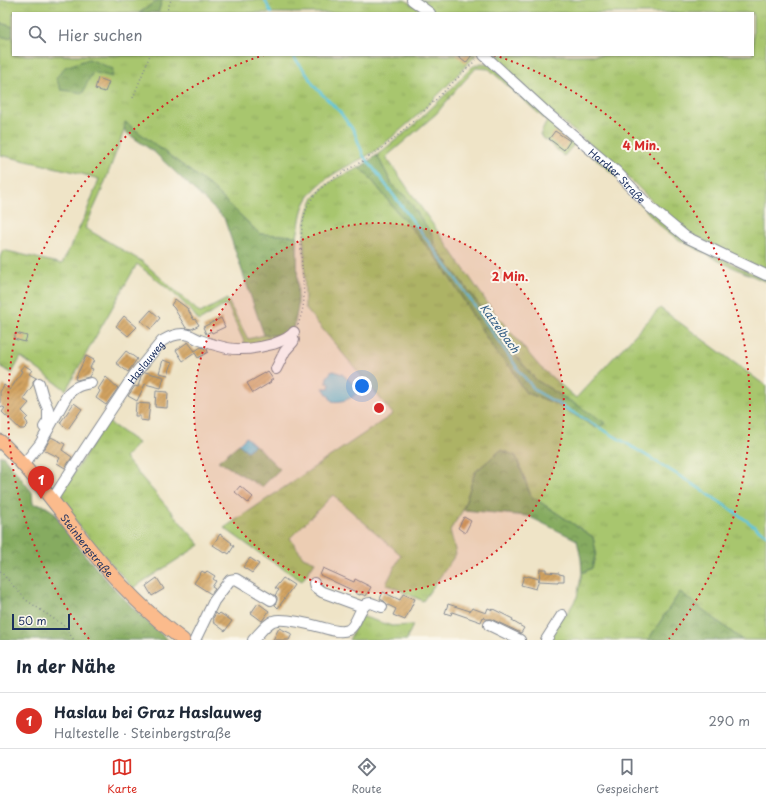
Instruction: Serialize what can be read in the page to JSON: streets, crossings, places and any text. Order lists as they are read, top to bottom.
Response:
{
  "streets": {
    "main road": ["Steinbergstraße"],
    "street": ["Hardter Straße", "Haslauweg"]
  },
  "crossings": [
    ["Haslauweg", "Steinbergstraße"]
  ],
  "water": ["Katzelbach"],
  "scale_bar": "50 m",
  "page": {
    "search": "Hier suchen",
    "pins": "1",
    "scale": "50 m",
    "heading": "In der Nähe",
    "list": [
      {
        "mark": "1",
        "name": "Haslau bei Graz Haslauweg",
        "note": "Haltestelle · Steinbergstraße",
        "value": "290 m"
      }
    ],
    "nav": ["Karte", "Route", "Gespeichert"]
  },
  "rings": ["4 Min.", "2 Min."]
}
